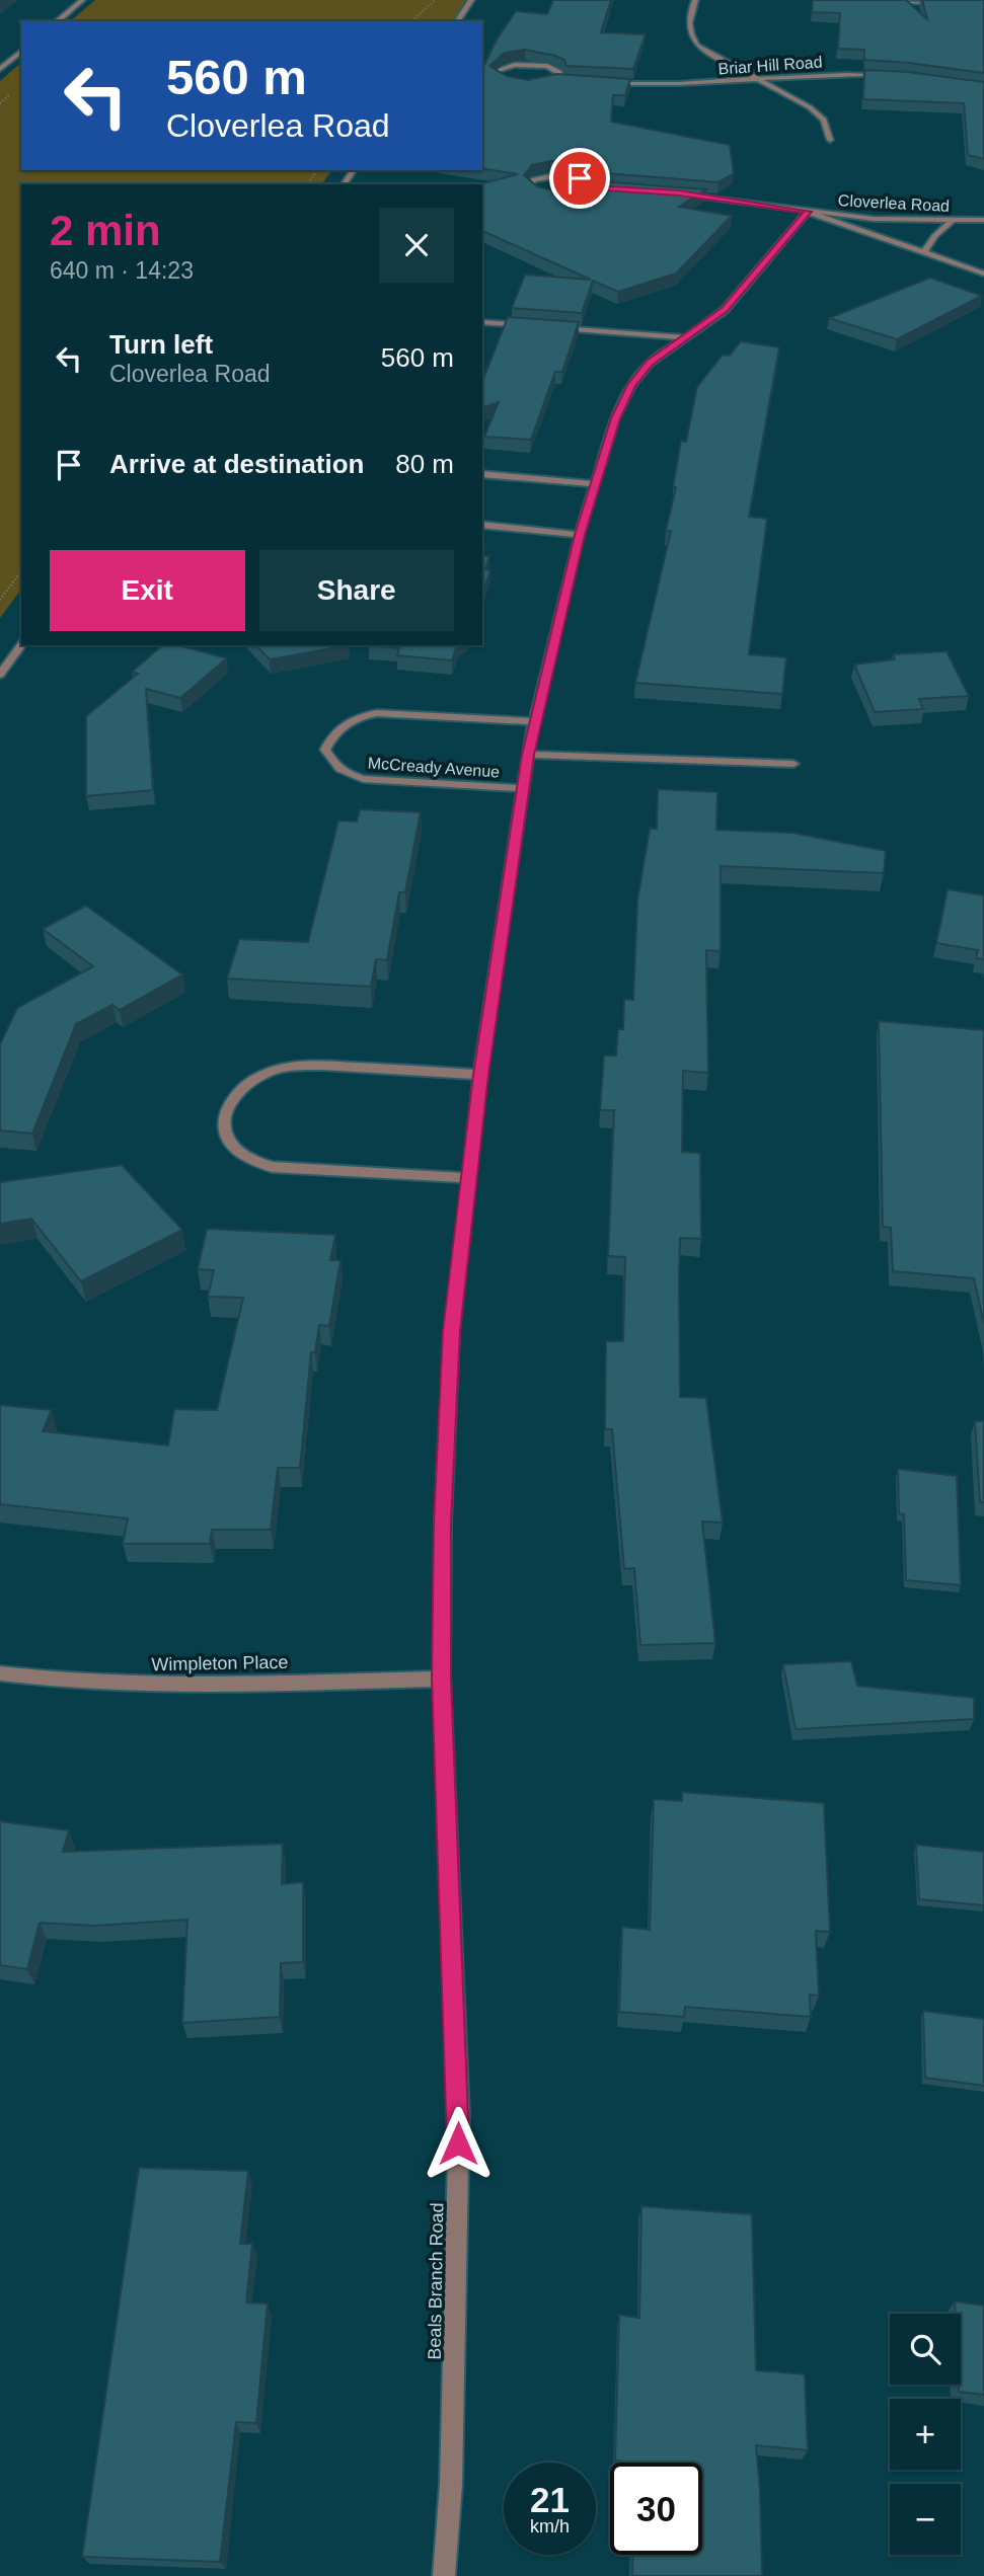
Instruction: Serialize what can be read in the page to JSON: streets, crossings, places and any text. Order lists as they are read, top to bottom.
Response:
{
  "streets": {
    "street": [
      "Briar Hill Road",
      "Cloverlea Road",
      "McCready Avenue",
      "Wimpleton Place",
      "Beals Branch Road"
    ]
  },
  "crossings": [
    ["Cloverlea Road", "Beals Branch Road"],
    ["McCready Avenue", "Beals Branch Road"],
    ["Wimpleton Place", "Beals Branch Road"]
  ],
  "page": {
    "turn": ["560 m", "Cloverlea Road"],
    "heading": ["2 min", "640 m · 14:23"],
    "list": [
      {
        "name": "Turn left",
        "note": "Cloverlea Road",
        "value": "560 m"
      },
      {
        "name": "Arrive at destination",
        "value": "80 m"
      }
    ],
    "buttons": ["Exit", "Share"],
    "map_buttons": ["+", "−"],
    "speed": "21 km/h",
    "limit": "30"
  }
}
